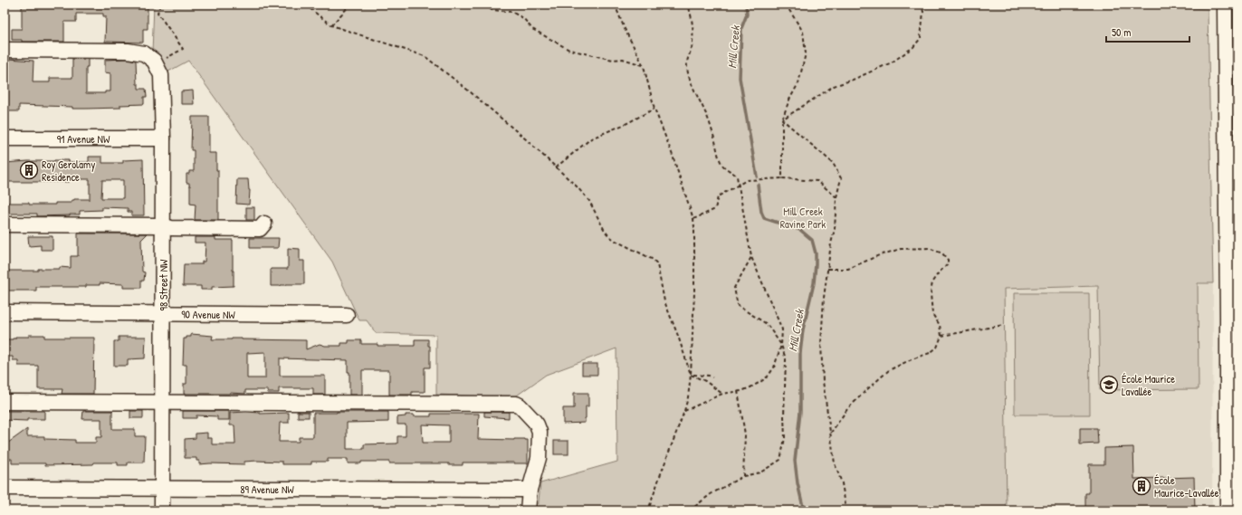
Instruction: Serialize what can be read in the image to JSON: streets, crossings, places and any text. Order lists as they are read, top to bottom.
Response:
{
  "streets": {
    "street": [
      "91 Avenue NW",
      "98 Street NW",
      "90 Avenue NW",
      "89 Avenue NW"
    ]
  },
  "crossings": [
    ["91 Avenue NW", "98 Street NW"],
    ["98 Street NW", "90 Avenue NW"],
    ["98 Street NW", "89 Avenue NW"]
  ],
  "water": ["Mill Creek"],
  "parks": ["Mill Creek Ravine Park"],
  "places": {
    "building": ["Roy Gerolamy Residence", "École Maurice-Lavallée"],
    "school or university": ["École Maurice Lavallée"]
  },
  "scale_bar": "50 m"
}
